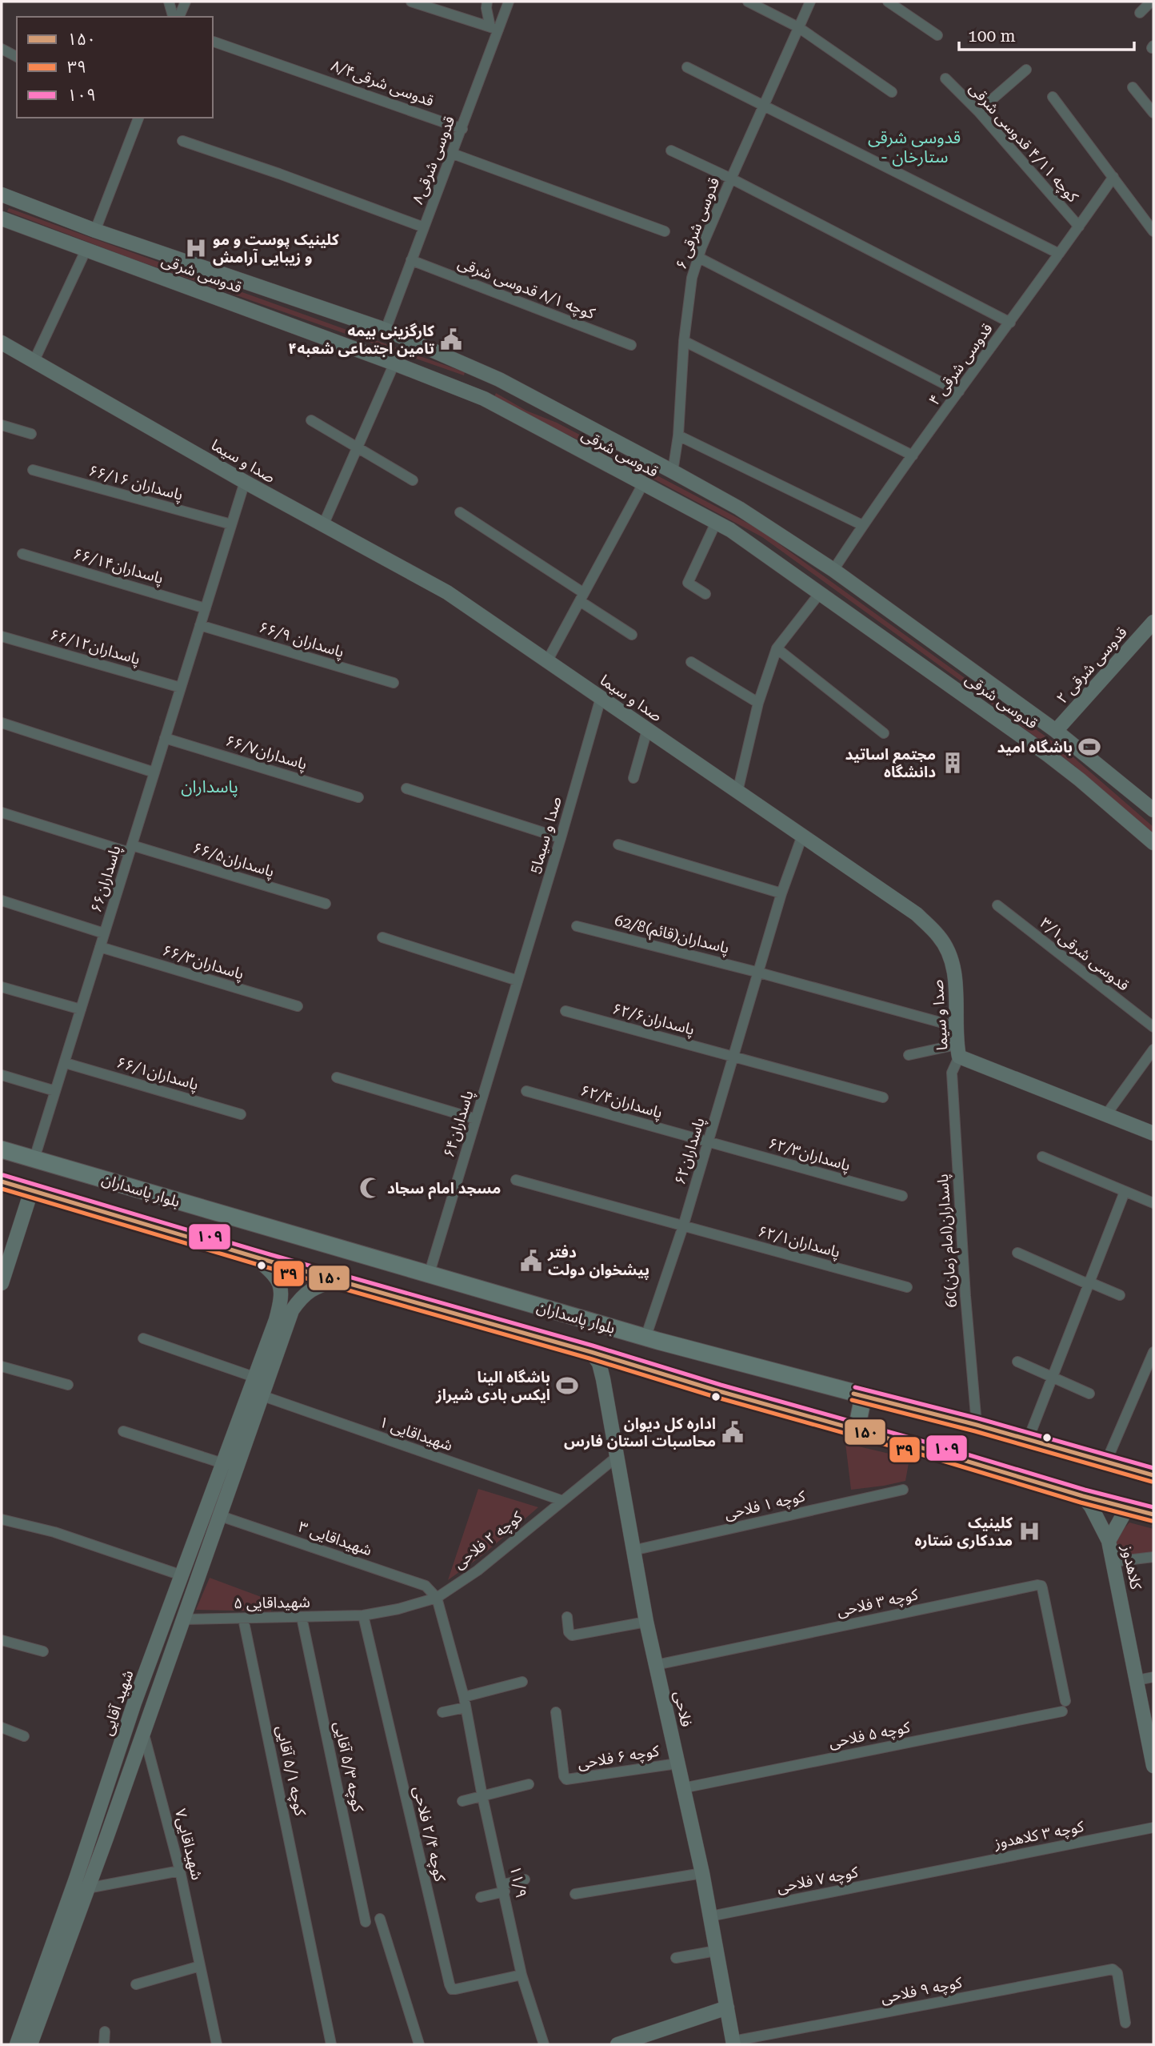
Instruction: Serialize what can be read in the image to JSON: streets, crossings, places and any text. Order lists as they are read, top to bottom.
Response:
{
  "streets": {
    "main road": [
      "قدوسی شرقی",
      "صدا و سیما",
      "قدوسی شرقی ۲",
      "بلوار پاسداران",
      "کلاهدوز",
      "شهید آقایی",
      "فلاحی"
    ],
    "street": [
      "قدوسی شرقی۸/۴",
      "کوچه ۴/۱۱ قدوسی شرقی",
      "قدوسی شرقی۸",
      "قدوسی شرقی ۶",
      "کوچه ۸/۱ قدوسی شرقی",
      "قدوسی شرقی ۴",
      "پاسداران ۶۶/۱۶",
      "پاسداران۶۶/۱۴",
      "پاسداران ۶۶/۹",
      "پاسداران۶۶/۱۲",
      "پاسداران۶۶/۷",
      "5صدا و سیما",
      "پاسداران۶۶/۵",
      "پاسداران۶۶",
      "62/8پاسداران(قائم)",
      "قدوسی شرقی۳/۱",
      "پاسداران۶۶/۳",
      "پاسداران۶۲/۶",
      "پاسداران۶۶/۱",
      "پاسداران۶۲/۴",
      "پاسداران۶۴",
      "پاسداران۶۲",
      "پاسداران۶۲/۳",
      "60پاسداران(امام زمان)",
      "پاسداران۶۲/۱",
      "۱ شهیداقایی",
      "کوچه ۱ فلاحی",
      "۳ شهیداقایی",
      "کوچه ۲ فلاحی",
      "۵ شهیداقایی",
      "کوچه ۳ فلاحی",
      "کوچه ۵ فلاحی",
      "کوچه ۶ فلاحی",
      "کوچه ۵/۳ آقایی",
      "کوچه ۵/۱ آقایی",
      "کوچه ۲/۴ فلاحی",
      "کوچه ۳ کلاهدوز",
      "شهیداقایی۷",
      "کوچه ۷ فلاحی",
      "۱۱/۹",
      "کوچه ۹ فلاحی"
    ]
  },
  "crossings": [
    ["قدوسی شرقی۸/۴", "قدوسی شرقی۸"],
    ["کوچه ۴/۱۱ قدوسی شرقی", "قدوسی شرقی ۴"],
    ["قدوسی شرقی۸", "قدوسی شرقی"],
    ["قدوسی شرقی۸", "کوچه ۸/۱ قدوسی شرقی"],
    ["قدوسی شرقی ۶", "قدوسی شرقی"],
    ["قدوسی شرقی", "قدوسی شرقی ۴"],
    ["قدوسی شرقی", "قدوسی شرقی ۲"],
    ["صدا و سیما", "5صدا و سیما"],
    ["صدا و سیما", "پاسداران۶۶"],
    ["صدا و سیما", "62/8پاسداران(قائم)"],
    ["صدا و سیما", "پاسداران۶۲"],
    ["صدا و سیما", "60پاسداران(امام زمان)"],
    ["پاسداران ۶۶/۱۶", "پاسداران۶۶"],
    ["پاسداران۶۶/۱۴", "پاسداران۶۶"],
    ["پاسداران ۶۶/۹", "پاسداران۶۶"],
    ["پاسداران۶۶/۱۲", "پاسداران۶۶"],
    ["پاسداران۶۶/۷", "پاسداران۶۶"],
    ["5صدا و سیما", "پاسداران۶۴"],
    ["پاسداران۶۶/۵", "پاسداران۶۶"],
    ["پاسداران۶۶", "پاسداران۶۶/۳"],
    ["پاسداران۶۶", "پاسداران۶۶/۱"],
    ["پاسداران۶۶", "بلوار پاسداران"],
    ["62/8پاسداران(قائم)", "پاسداران۶۲"],
    ["پاسداران۶۲/۶", "پاسداران۶۲"],
    ["پاسداران۶۲/۴", "پاسداران۶۲"],
    ["پاسداران۶۲/۴", "پاسداران۶۲/۳"],
    ["پاسداران۶۴", "بلوار پاسداران"],
    ["پاسداران۶۲", "پاسداران۶۲/۳"],
    ["پاسداران۶۲", "بلوار پاسداران"],
    ["پاسداران۶۲", "پاسداران۶۲/۱"],
    ["بلوار پاسداران", "60پاسداران(امام زمان)"],
    ["بلوار پاسداران", "کلاهدوز"],
    ["بلوار پاسداران", "شهید آقایی"],
    ["بلوار پاسداران", "فلاحی"],
    ["۱ شهیداقایی", "کوچه ۲ فلاحی"],
    ["۱ شهیداقایی", "شهید آقایی"],
    ["کوچه ۱ فلاحی", "فلاحی"],
    ["۳ شهیداقایی", "کوچه ۲ فلاحی"],
    ["۳ شهیداقایی", "شهید آقایی"],
    ["۳ شهیداقایی", "۱۱/۹"],
    ["کوچه ۲ فلاحی", "۵ شهیداقایی"],
    ["کوچه ۲ فلاحی", "فلاحی"],
    ["کوچه ۲ فلاحی", "کوچه ۲/۴ فلاحی"],
    ["کوچه ۲ فلاحی", "۱۱/۹"],
    ["۵ شهیداقایی", "شهید آقایی"],
    ["۵ شهیداقایی", "کوچه ۵/۳ آقایی"],
    ["۵ شهیداقایی", "کوچه ۵/۱ آقایی"],
    ["۵ شهیداقایی", "کوچه ۲/۴ فلاحی"],
    ["کوچه ۳ فلاحی", "فلاحی"],
    ["کوچه ۳ فلاحی", "کوچه ۵ فلاحی"],
    ["شهید آقایی", "شهیداقایی۷"],
    ["فلاحی", "کوچه ۵ فلاحی"],
    ["فلاحی", "کوچه ۶ فلاحی"],
    ["فلاحی", "کوچه ۷ فلاحی"],
    ["فلاحی", "کوچه ۹ فلاحی"],
    ["کوچه ۲/۴ فلاحی", "۱۱/۹"],
    ["کوچه ۳ کلاهدوز", "کوچه ۷ فلاحی"]
  ],
  "districts": ["قدوسی شرقی - ستارخان", "پاسداران"],
  "places": {
    "hospital": ["کلینیک پوست و مو و زیبایی آرامش", "کلینیک مددکاری سَتاره"],
    "public building": ["کارگزینی بیمه تامین اجتماعی شعبه۴", "دفتر پیشخوان دولت", "اداره کل دیوان محاسبات استان فارس"],
    "sports": ["باشگاه امید", "باشگاه الینا ایکس بادی شیراز"],
    "building": ["مجتمع اساتید دانشگاه"],
    "mosque": ["مسجد امام سجاد"]
  },
  "lines": ["transit line ۱۰۹", "transit line ۱۵۰", "transit line ۳۹"],
  "legend": ["۱۵۰", "۳۹", "۱۰۹"],
  "scale_bar": "100 m"
}
